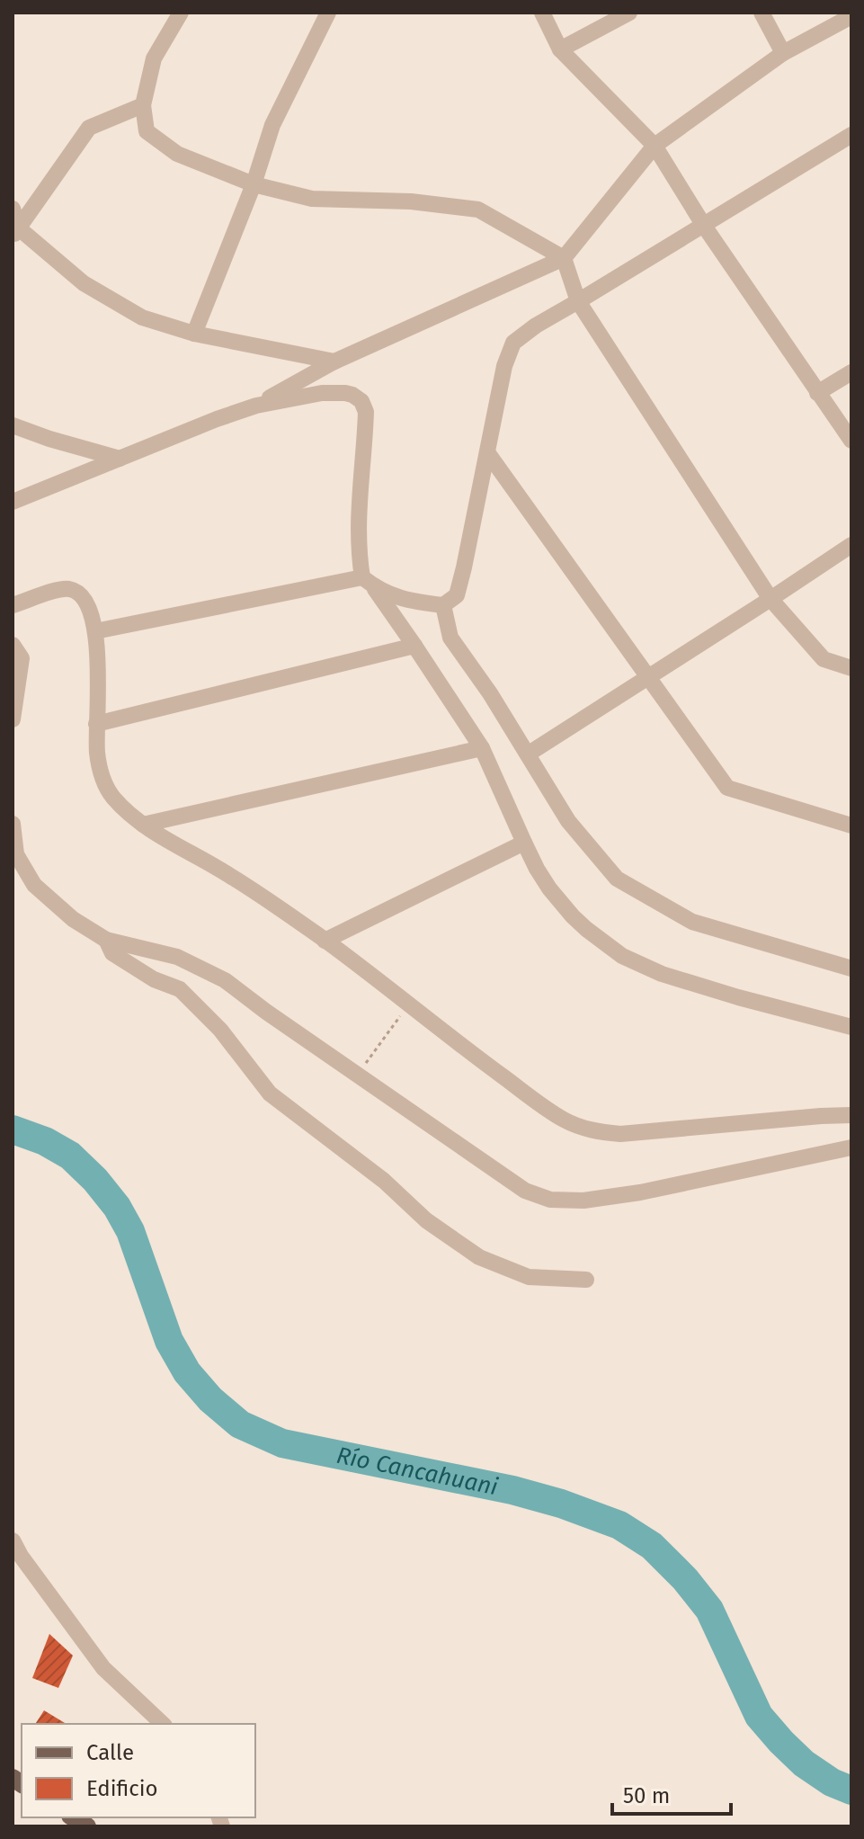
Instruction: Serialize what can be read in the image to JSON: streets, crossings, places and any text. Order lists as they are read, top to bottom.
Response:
{
  "water": ["Río Cancahuani"],
  "legend": ["Calle", "Edificio"],
  "scale_bar": "50 m"
}
